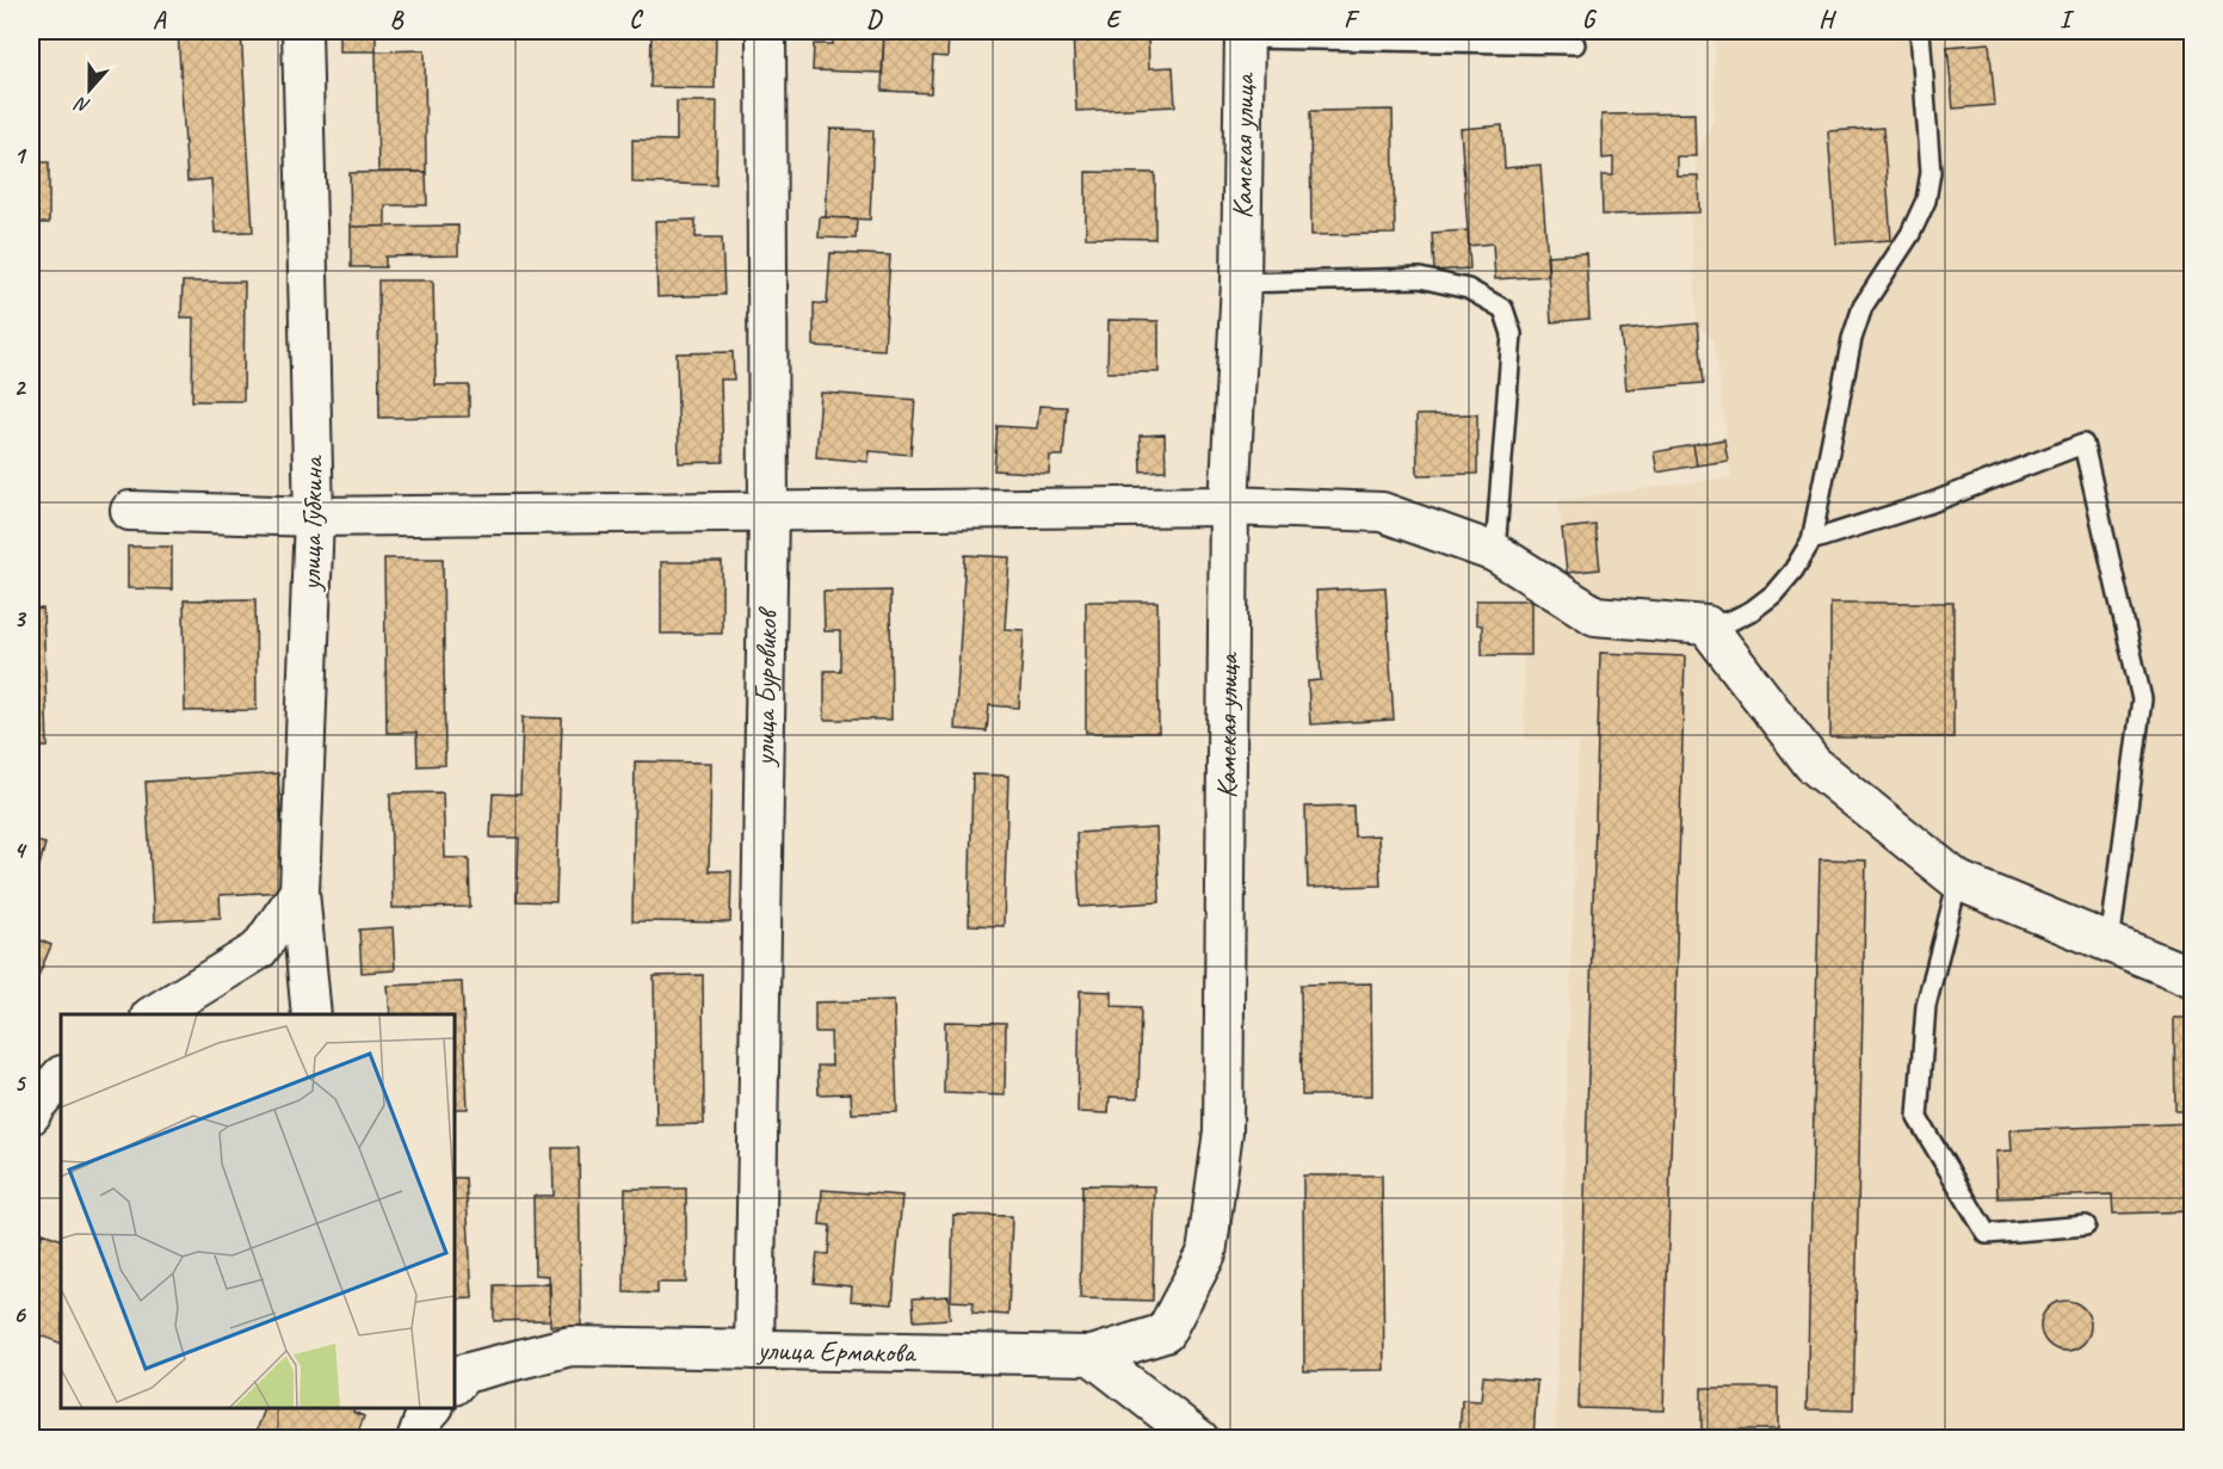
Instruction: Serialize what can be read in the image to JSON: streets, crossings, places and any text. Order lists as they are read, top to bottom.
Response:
{
  "streets": {
    "street": [
      "Камская улица",
      "улица Губкина",
      "улица Буровиков",
      "улица Ермакова"
    ]
  },
  "crossings": [
    ["Камская улица", "улица Ермакова"],
    ["улица Буровиков", "улица Ермакова"]
  ],
  "north": "bottom",
  "grid": {
    "columns": [
      "A",
      "B",
      "C",
      "D",
      "E",
      "F",
      "G",
      "H",
      "I"
    ],
    "rows": [
      "1",
      "2",
      "3",
      "4",
      "5",
      "6"
    ]
  }
}
